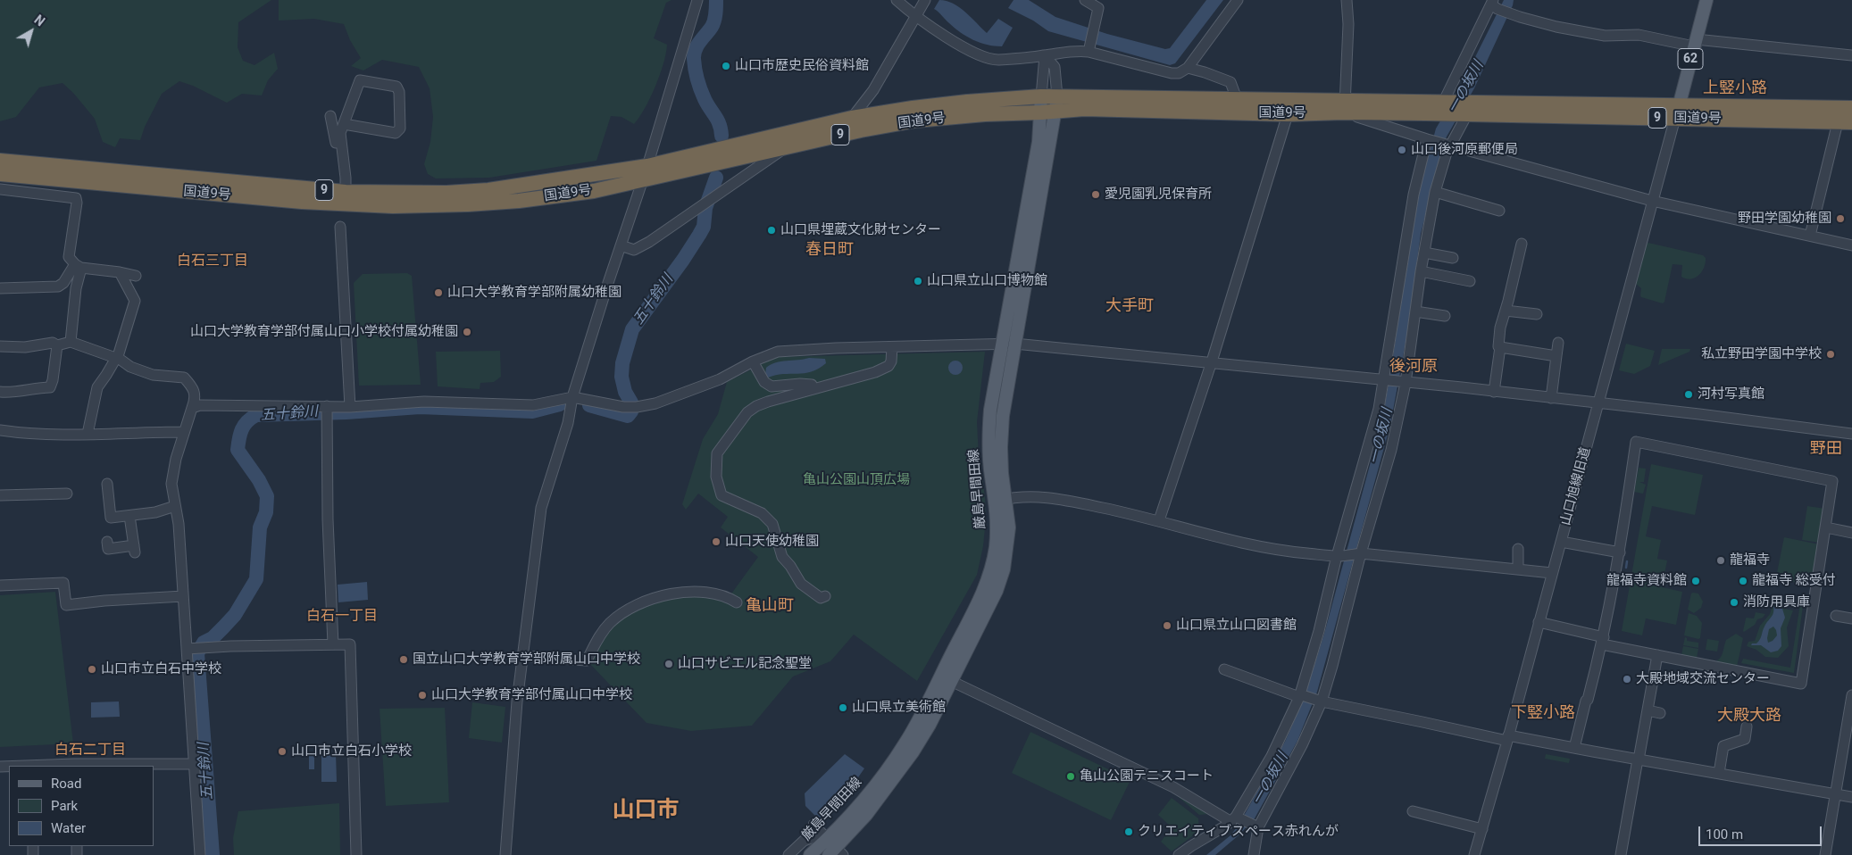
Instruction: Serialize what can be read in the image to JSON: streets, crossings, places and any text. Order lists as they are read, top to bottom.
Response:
{
  "streets": {
    "highway": ["国道9号", "9"],
    "main road": ["62", "厳島早間田線"],
    "street": ["山口旭線旧道"]
  },
  "crossings": [
    ["62", "国道9号"],
    ["62", "山口旭線旧道"],
    ["国道9号", "山口旭線旧道"],
    ["国道9号", "厳島早間田線"]
  ],
  "districts": [
    "上竪小路",
    "春日町",
    "白石三丁目",
    "大手町",
    "後河原",
    "野田",
    "亀山町",
    "白石一丁目",
    "下竪小路",
    "大殿大路",
    "白石二丁目",
    "山口市"
  ],
  "water": ["一の坂川", "五十鈴川"],
  "parks": ["亀山公園山頂広場"],
  "places": [
    "山口市歴史民俗資料館",
    "山口後河原郵便局",
    "愛児園乳児保育所",
    "野田学園幼稚園",
    "山口県埋蔵文化財センター",
    "山口県立山口博物館",
    "山口大学教育学部附属幼稚園",
    "山口大学教育学部付属山口小学校付属幼稚園",
    "私立野田学園中学校",
    "河村写真館",
    "山口天使幼稚園",
    "龍福寺",
    "龍福寺資料館",
    "龍福寺 総受付",
    "消防用具庫",
    "山口県立山口図書館",
    "国立山口大学教育学部附属山口中学校",
    "山口サビエル記念聖堂",
    "山口市立白石中学校",
    "大殿地域交流センター",
    "山口大学教育学部付属山口中学校",
    "山口県立美術館",
    "山口市立白石小学校",
    "亀山公園テニスコート",
    "クリエイティブスペース赤れんが"
  ],
  "legend": ["Road", "Park", "Water"],
  "scale_bar": "100 m",
  "north": "top right"
}
